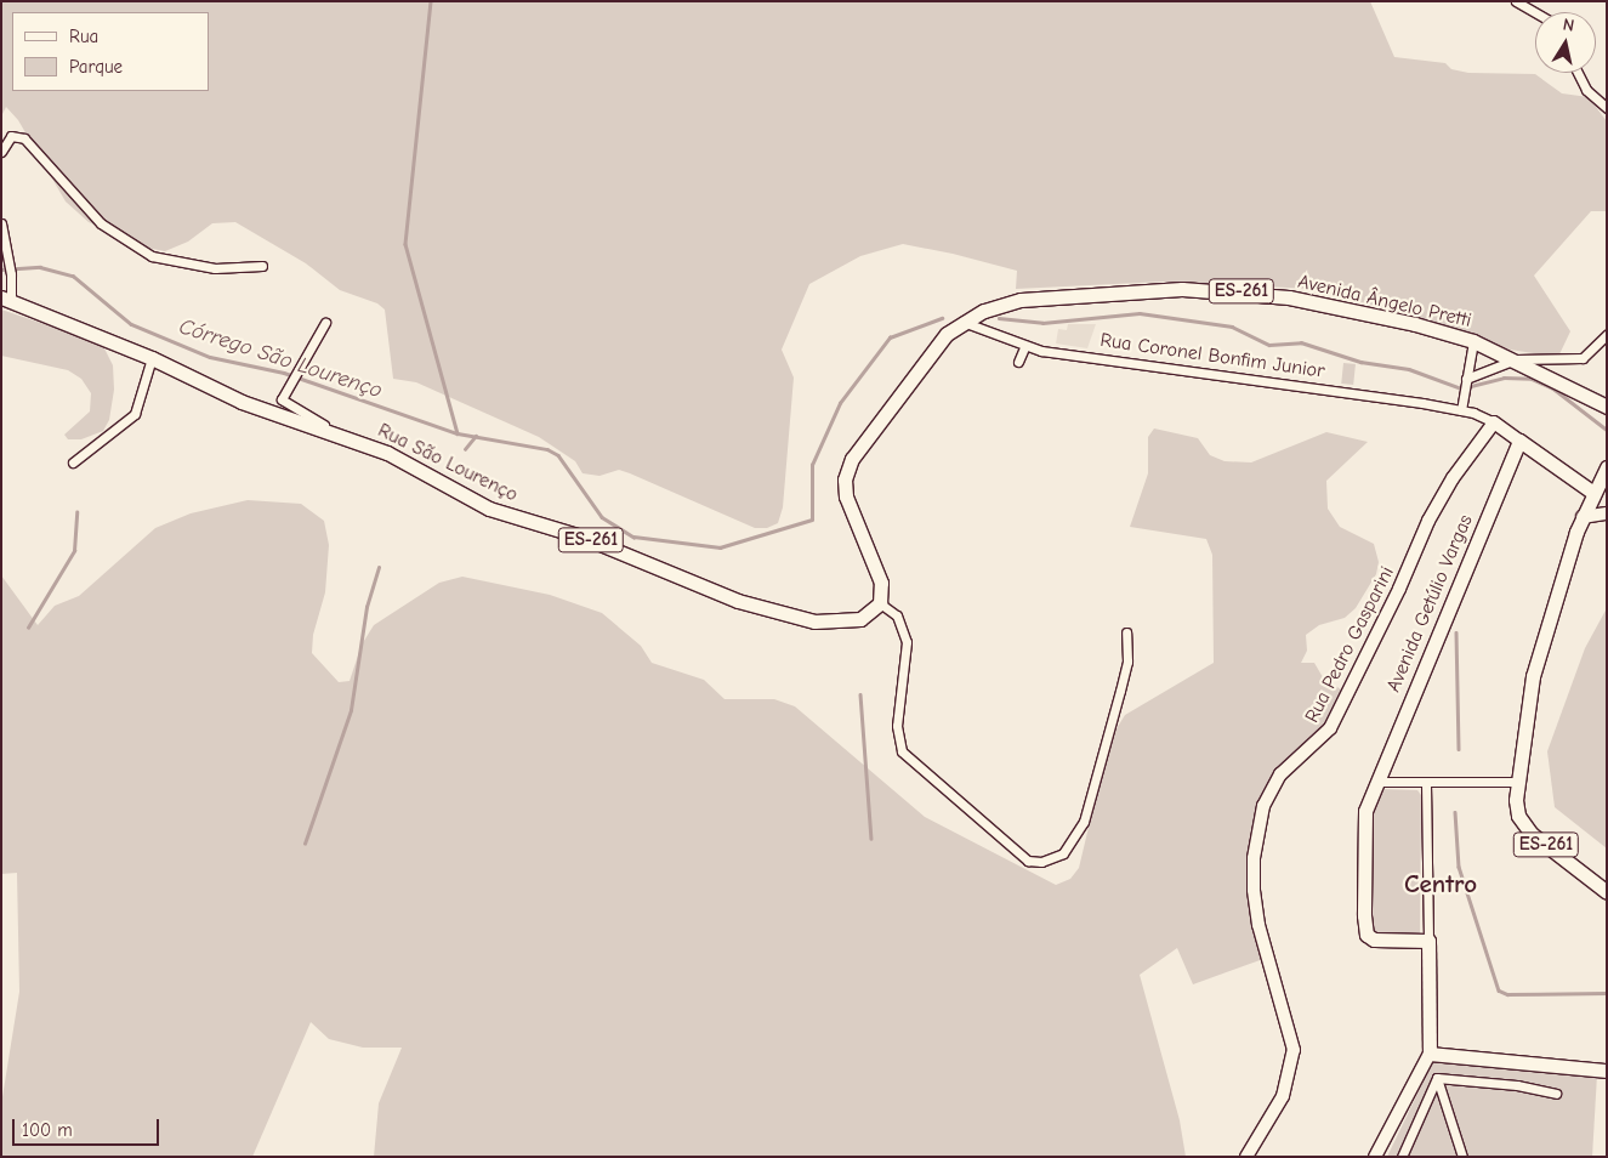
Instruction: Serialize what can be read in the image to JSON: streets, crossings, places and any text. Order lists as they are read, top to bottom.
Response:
{
  "streets": {
    "main road": [
      "ES-261",
      "Avenida Ângelo Pretti",
      "Rua São Lourenço",
      "Avenida Getúlio Vargas"
    ],
    "street": ["Rua Coronel Bonfim Junior", "Rua Pedro Gasparini"]
  },
  "crossings": [
    ["ES-261", "Avenida Ângelo Pretti"],
    ["ES-261", "Rua Coronel Bonfim Junior"],
    ["ES-261", "Rua São Lourenço"],
    ["Avenida Ângelo Pretti", "Rua Coronel Bonfim Junior"],
    ["Rua Coronel Bonfim Junior", "Rua Pedro Gasparini"]
  ],
  "districts": ["Centro"],
  "water": ["Córrego São Lourenço"],
  "legend": ["Rua", "Parque"],
  "scale_bar": "100 m",
  "north": "top"
}
